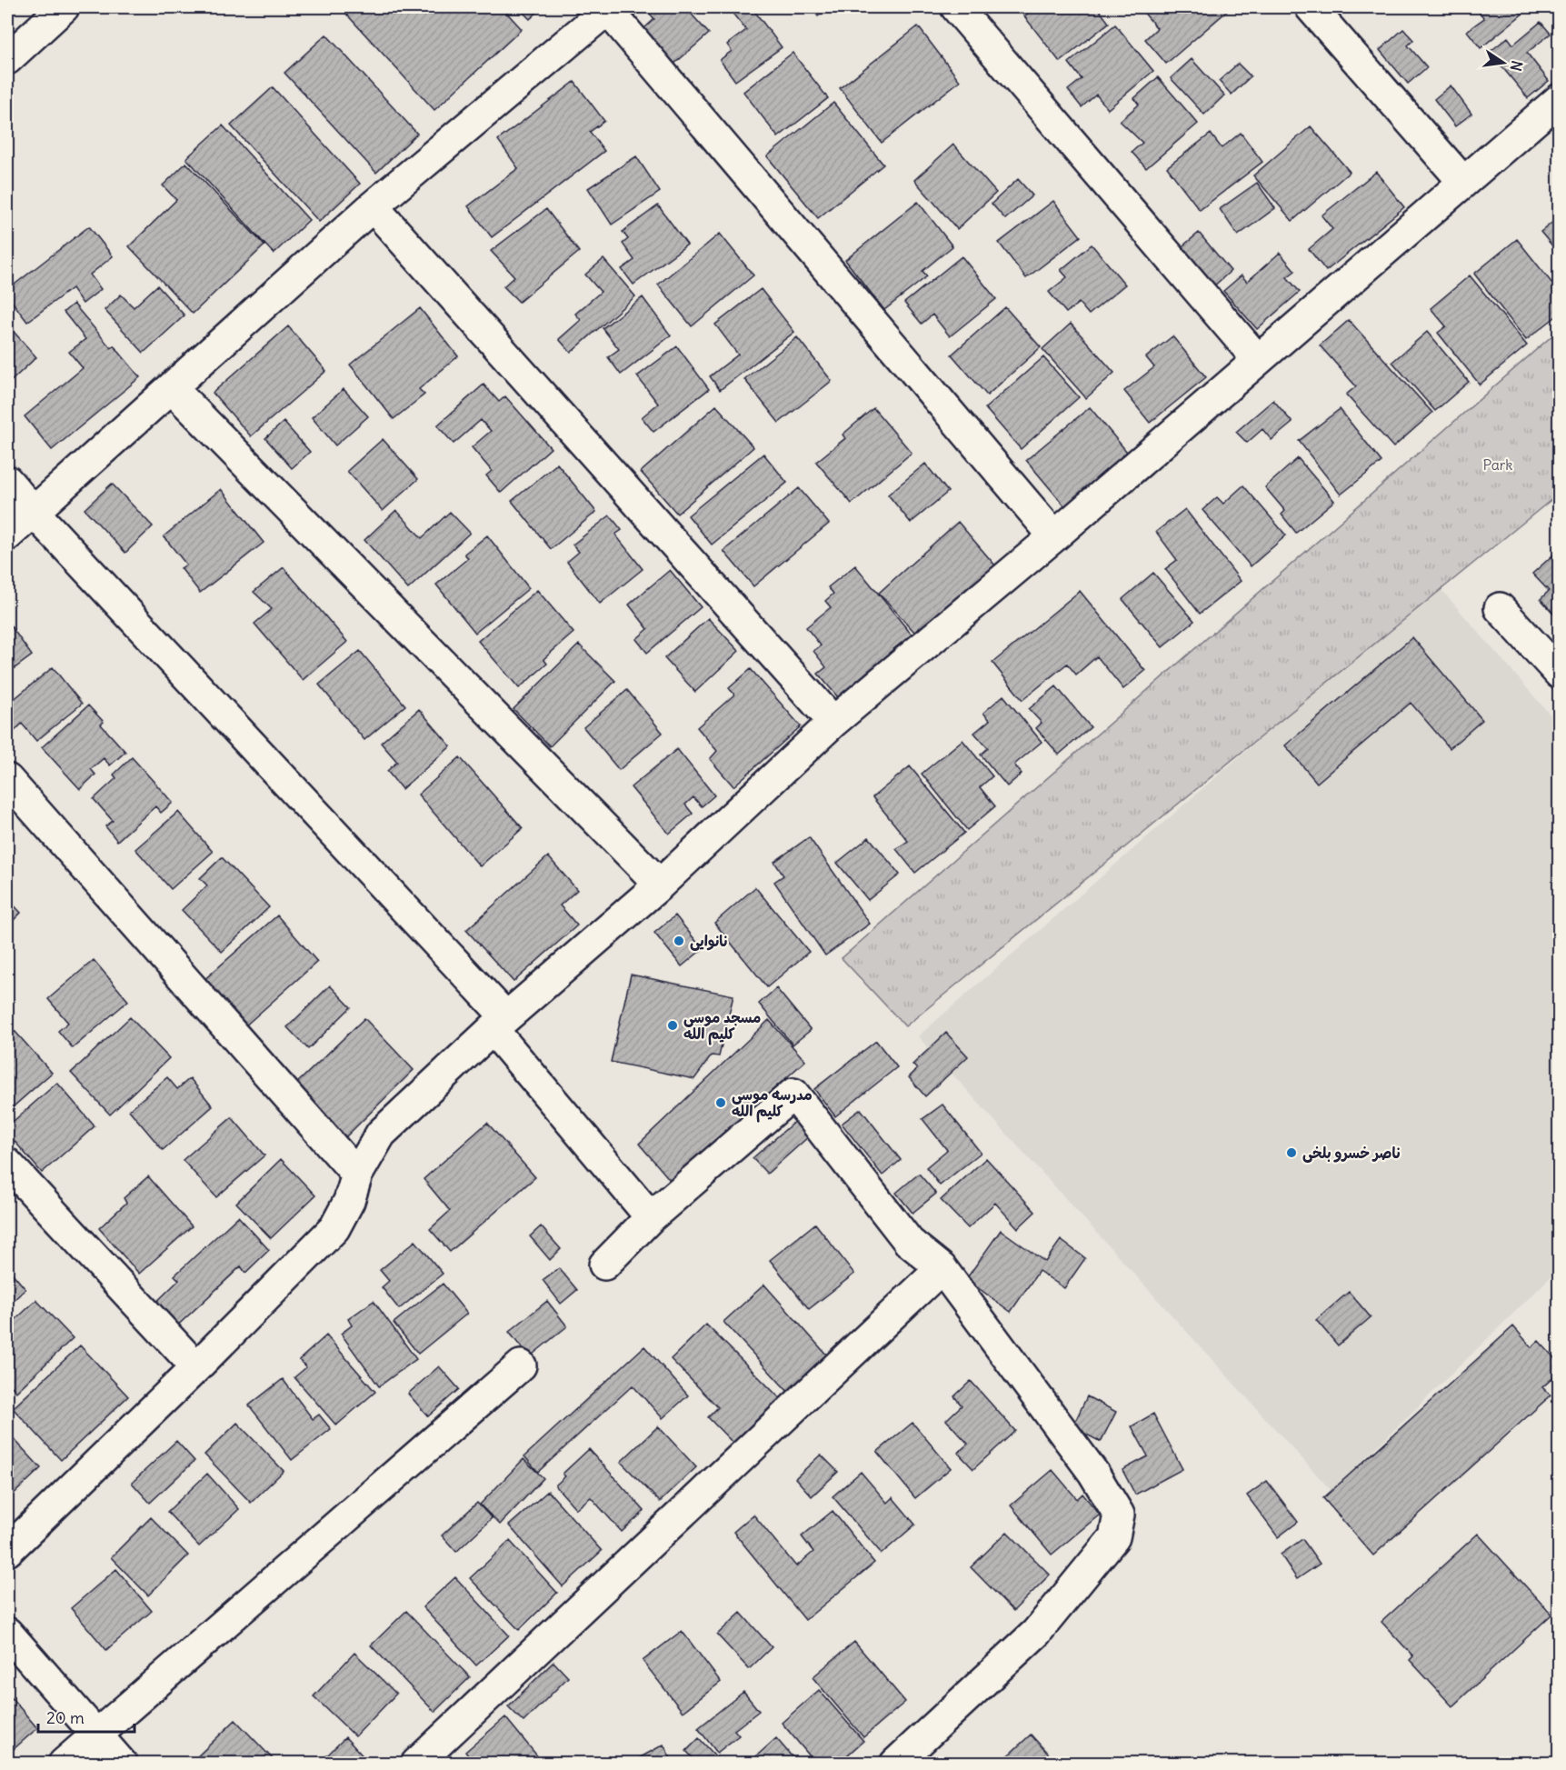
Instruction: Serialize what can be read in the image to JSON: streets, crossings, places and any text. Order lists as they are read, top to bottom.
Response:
{
  "parks": ["Park"],
  "places": [
    "نانوایی",
    "مسجد موسی کلیم الله",
    "مدرسه موسی کلیم الله",
    "ناصر خسرو بلخی"
  ],
  "scale_bar": "20 m",
  "north": "right"
}
